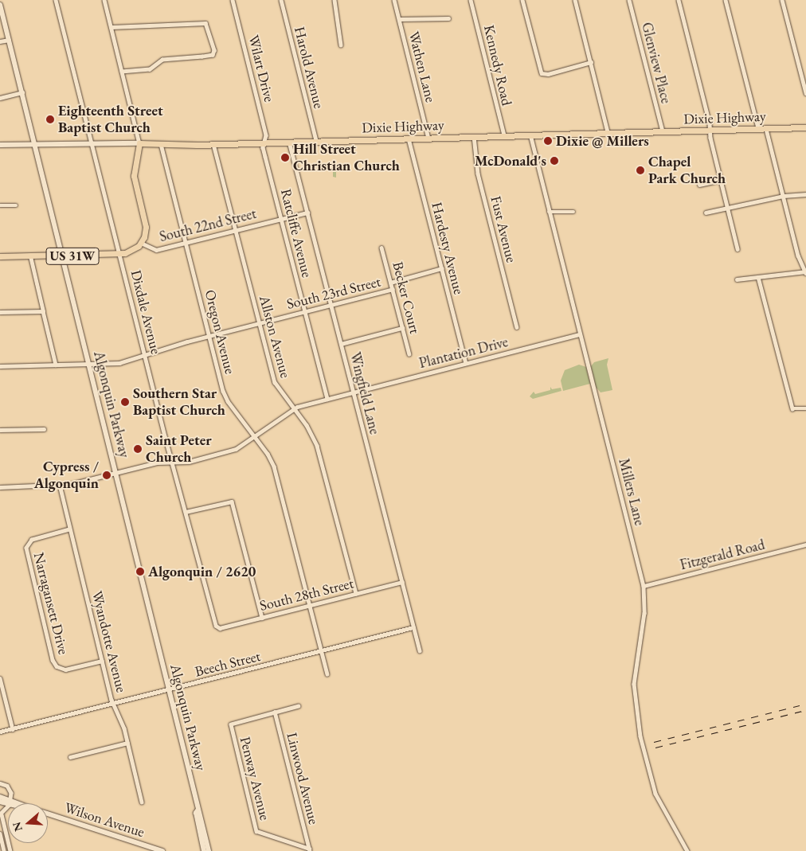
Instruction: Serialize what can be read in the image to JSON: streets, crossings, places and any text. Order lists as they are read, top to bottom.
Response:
{
  "streets": {
    "main road": [
      "Dixie Highway",
      "South 22nd Street",
      "US 31W",
      "Algonquin Parkway",
      "Wilson Avenue"
    ],
    "street": [
      "Glenview Place",
      "Kennedy Road",
      "Wathen Lane",
      "Harold Avenue",
      "Wilart Drive",
      "Fust Avenue",
      "Ratcliffe Avenue",
      "Hardesty Avenue",
      "South 23rd Street",
      "Becker Court",
      "Dixdale Avenue",
      "Oregon Avenue",
      "Allston Avenue",
      "Plantation Drive",
      "Wingfield Lane",
      "Millers Lane",
      "Fitzgerald Road",
      "South 28th Street",
      "Narragansett Drive",
      "Wyandotte Avenue",
      "Beech Street",
      "Penway Avenue",
      "Linwood Avenue"
    ]
  },
  "crossings": [
    ["Glenview Place", "Dixie Highway"],
    ["Kennedy Road", "Dixie Highway"],
    ["Wathen Lane", "Dixie Highway"],
    ["Harold Avenue", "Dixie Highway"],
    ["Wilart Drive", "Dixie Highway"],
    ["Wilart Drive", "Ratcliffe Avenue"],
    ["Dixie Highway", "Fust Avenue"],
    ["Dixie Highway", "Ratcliffe Avenue"],
    ["Dixie Highway", "Hardesty Avenue"],
    ["Dixie Highway", "Dixdale Avenue"],
    ["Dixie Highway", "Oregon Avenue"],
    ["Dixie Highway", "Allston Avenue"],
    ["Dixie Highway", "Wingfield Lane"],
    ["Dixie Highway", "Algonquin Parkway"],
    ["Dixie Highway", "Millers Lane"],
    ["South 22nd Street", "Ratcliffe Avenue"],
    ["South 22nd Street", "Dixdale Avenue"],
    ["South 22nd Street", "Oregon Avenue"],
    ["South 22nd Street", "Allston Avenue"],
    ["South 22nd Street", "Wingfield Lane"],
    ["South 22nd Street", "Algonquin Parkway"],
    ["Ratcliffe Avenue", "South 23rd Street"],
    ["Ratcliffe Avenue", "Plantation Drive"],
    ["Hardesty Avenue", "South 23rd Street"],
    ["Hardesty Avenue", "Plantation Drive"],
    ["South 23rd Street", "Becker Court"],
    ["South 23rd Street", "Dixdale Avenue"],
    ["South 23rd Street", "Oregon Avenue"],
    ["South 23rd Street", "Allston Avenue"],
    ["South 23rd Street", "Wingfield Lane"],
    ["South 23rd Street", "Algonquin Parkway"],
    ["Dixdale Avenue", "South 28th Street"],
    ["Oregon Avenue", "South 28th Street"],
    ["Oregon Avenue", "Beech Street"],
    ["Allston Avenue", "Plantation Drive"],
    ["Allston Avenue", "South 28th Street"],
    ["Plantation Drive", "Wingfield Lane"],
    ["Plantation Drive", "Millers Lane"],
    ["Wingfield Lane", "South 28th Street"],
    ["Wingfield Lane", "Beech Street"],
    ["Algonquin Parkway", "Beech Street"],
    ["Millers Lane", "Fitzgerald Road"],
    ["Narragansett Drive", "Wyandotte Avenue"],
    ["Wyandotte Avenue", "Beech Street"],
    ["Penway Avenue", "Linwood Avenue"]
  ],
  "places": [
    "Eighteenth Street Baptist Church",
    "Dixie @ Millers",
    "Hill Street Christian Church",
    "McDonald's",
    "Chapel Park Church",
    "Southern Star Baptist Church",
    "Saint Peter Church",
    "Cypress / Algonquin",
    "Algonquin / 2620"
  ],
  "north": "left"
}
